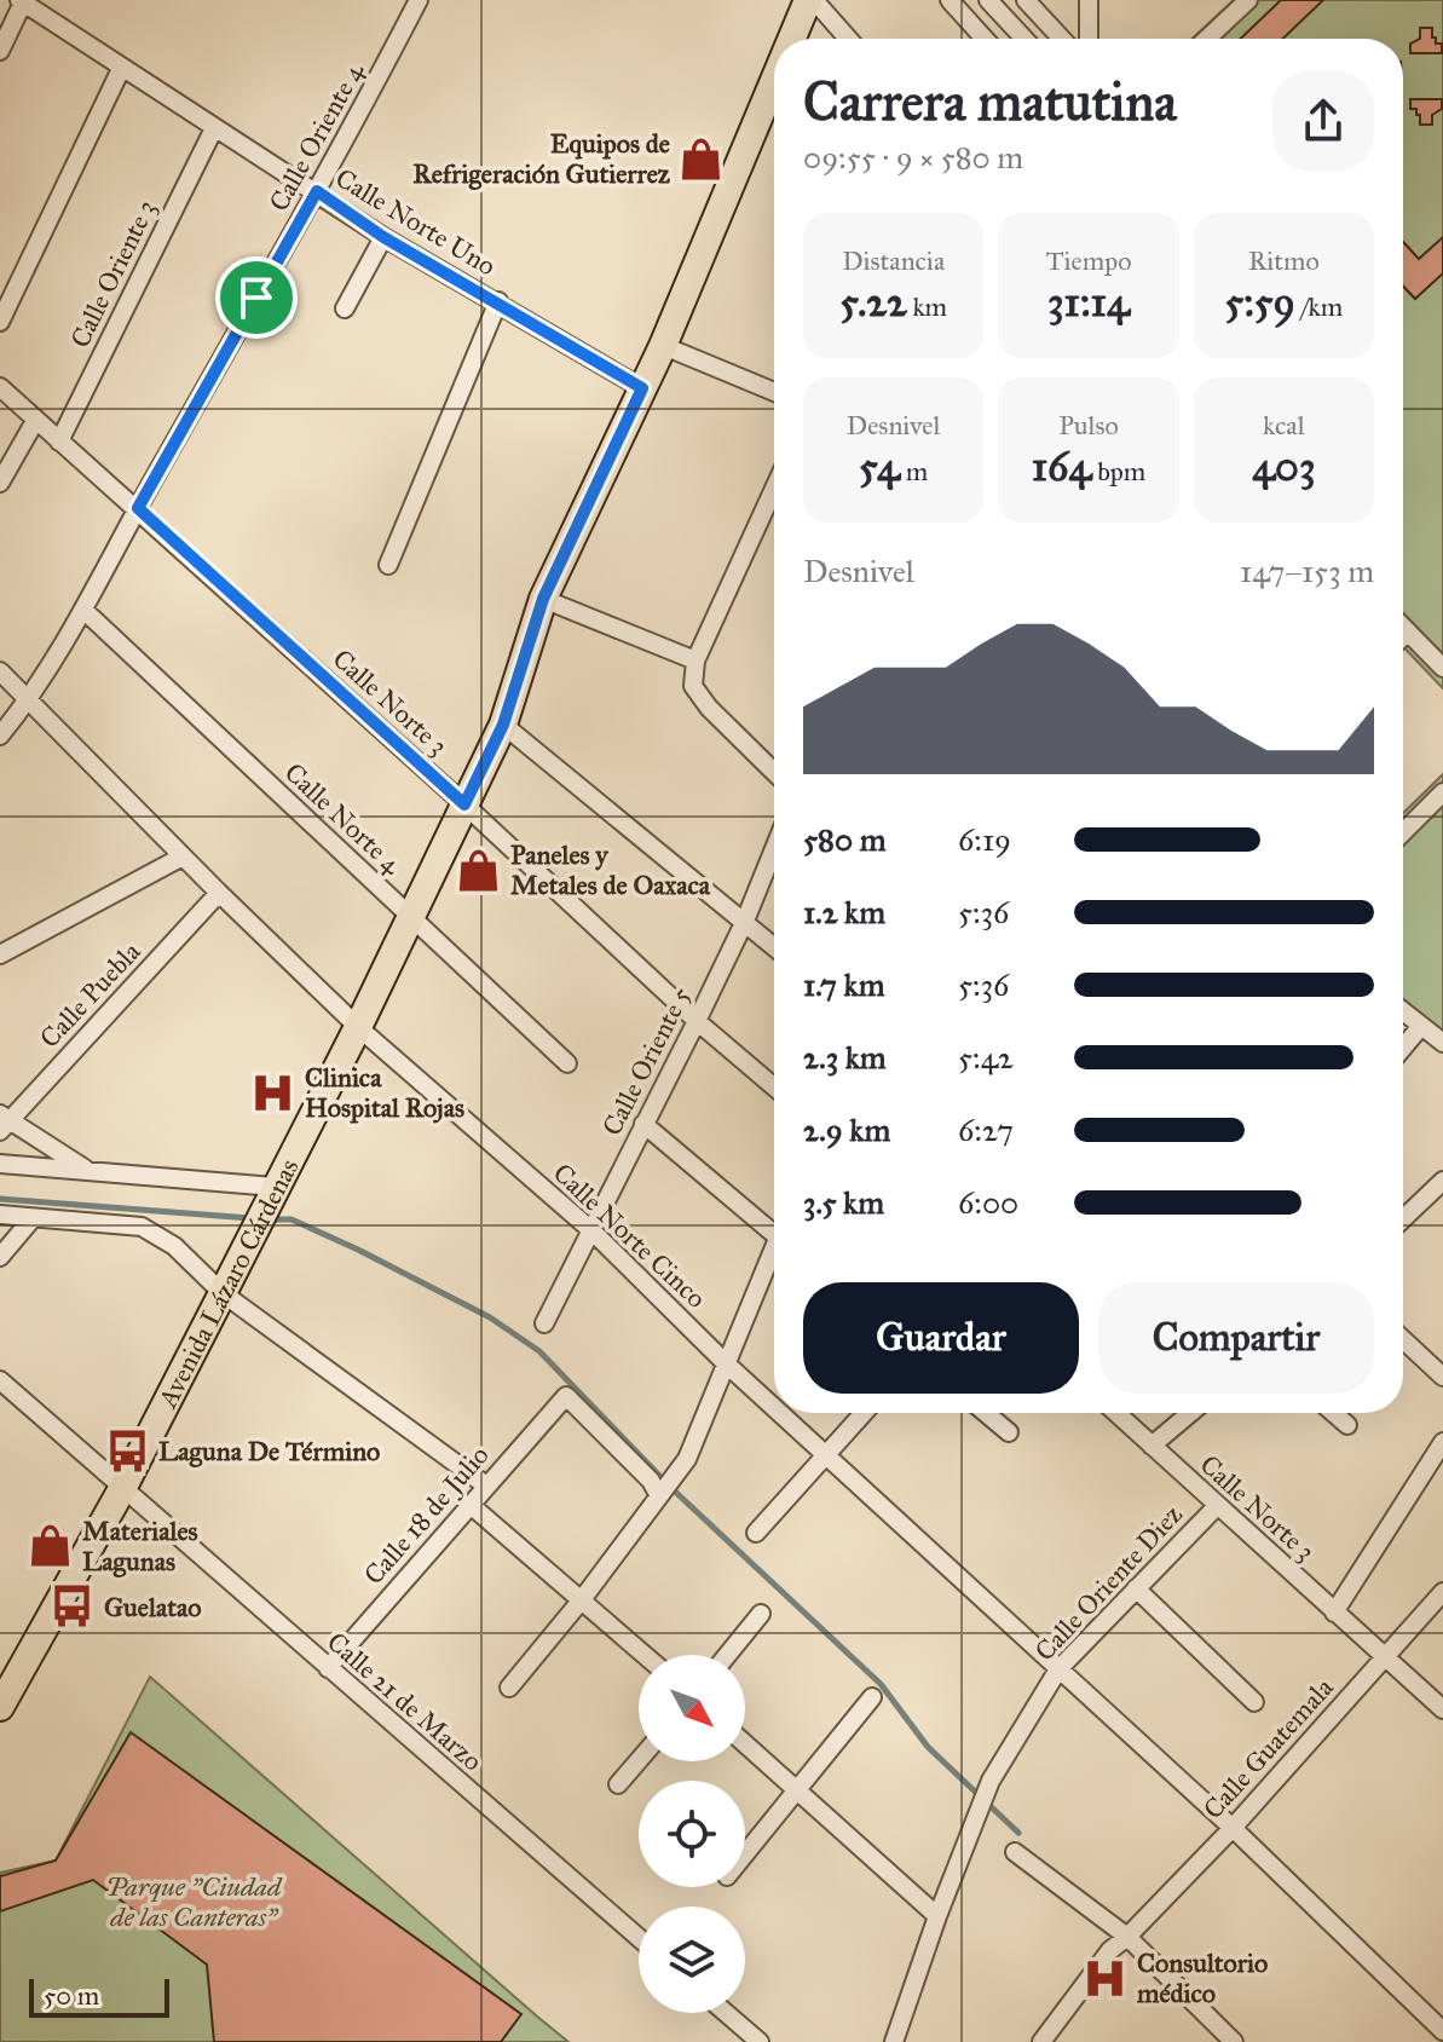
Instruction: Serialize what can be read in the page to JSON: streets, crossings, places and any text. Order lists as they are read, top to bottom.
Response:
{
  "streets": {
    "main road": ["Avenida Lázaro Cárdenas"],
    "street": [
      "Calle Oriente 4",
      "Calle Norte Uno",
      "Calle Oriente 3",
      "Calle Norte 3",
      "Calle Norte 4",
      "Calle Puebla",
      "Calle Oriente 5",
      "Calle Norte Cinco",
      "Calle 18 de Julio",
      "Calle Oriente Diez",
      "Calle 21 de Marzo",
      "Calle Guatemala"
    ]
  },
  "crossings": [
    ["Calle Oriente 4", "Calle Norte Uno"],
    ["Calle Oriente 4", "Calle Norte 3"],
    ["Calle Oriente 4", "Calle Norte 4"],
    ["Calle Oriente 4", "Calle Norte Cinco"],
    ["Calle Norte Uno", "Calle Oriente 3"],
    ["Calle Norte Uno", "Avenida Lázaro Cárdenas"],
    ["Calle Oriente 3", "Calle Norte 3"],
    ["Calle Norte 3", "Calle Oriente 5"],
    ["Calle Norte 3", "Avenida Lázaro Cárdenas"],
    ["Calle Norte 3", "Calle Oriente Diez"],
    ["Calle Norte 3", "Calle Guatemala"],
    ["Calle Norte 4", "Avenida Lázaro Cárdenas"],
    ["Calle Puebla", "Calle Norte Cinco"],
    ["Calle Oriente 5", "Calle Norte Cinco"],
    ["Calle Norte Cinco", "Avenida Lázaro Cárdenas"],
    ["Calle Norte Cinco", "Calle Oriente Diez"],
    ["Calle Norte Cinco", "Calle Guatemala"],
    ["Avenida Lázaro Cárdenas", "Calle 21 de Marzo"],
    ["Calle 18 de Julio", "Calle 21 de Marzo"]
  ],
  "parks": ["Parque \"Ciudad de las Canteras\""],
  "places": {
    "shop": ["Equipos de Refrigeración Gutierrez", "Paneles y Metales de Oaxaca", "Materiales Lagunas"],
    "hospital": ["Clinica Hospital Rojas", "Consultorio médico"],
    "bus stop": ["Laguna De Término", "Guelatao"]
  },
  "scale_bar": "50 m",
  "north": "bottom right",
  "page": {
    "heading": ["Carrera matutina", "09:55 · 9 × 580 m"],
    "stats": [
      ["Distancia", "5.22 km"],
      ["Tiempo", "31:14"],
      ["Ritmo", "5:59 /km"],
      ["Desnivel", "54 m"],
      ["Pulso", "164 bpm"],
      ["kcal", "403"]
    ],
    "chart": ["Desnivel", "147–153 m"],
    "list": [
      {
        "name": "580 m",
        "note": "6:19"
      },
      {
        "name": "1.2 km",
        "note": "5:36"
      },
      {
        "name": "1.7 km",
        "note": "5:36"
      },
      {
        "name": "2.3 km",
        "note": "5:42"
      },
      {
        "name": "2.9 km",
        "note": "6:27"
      },
      {
        "name": "3.5 km",
        "note": "6:00"
      }
    ],
    "buttons": ["Guardar", "Compartir"],
    "scale": "50 m"
  }
}
